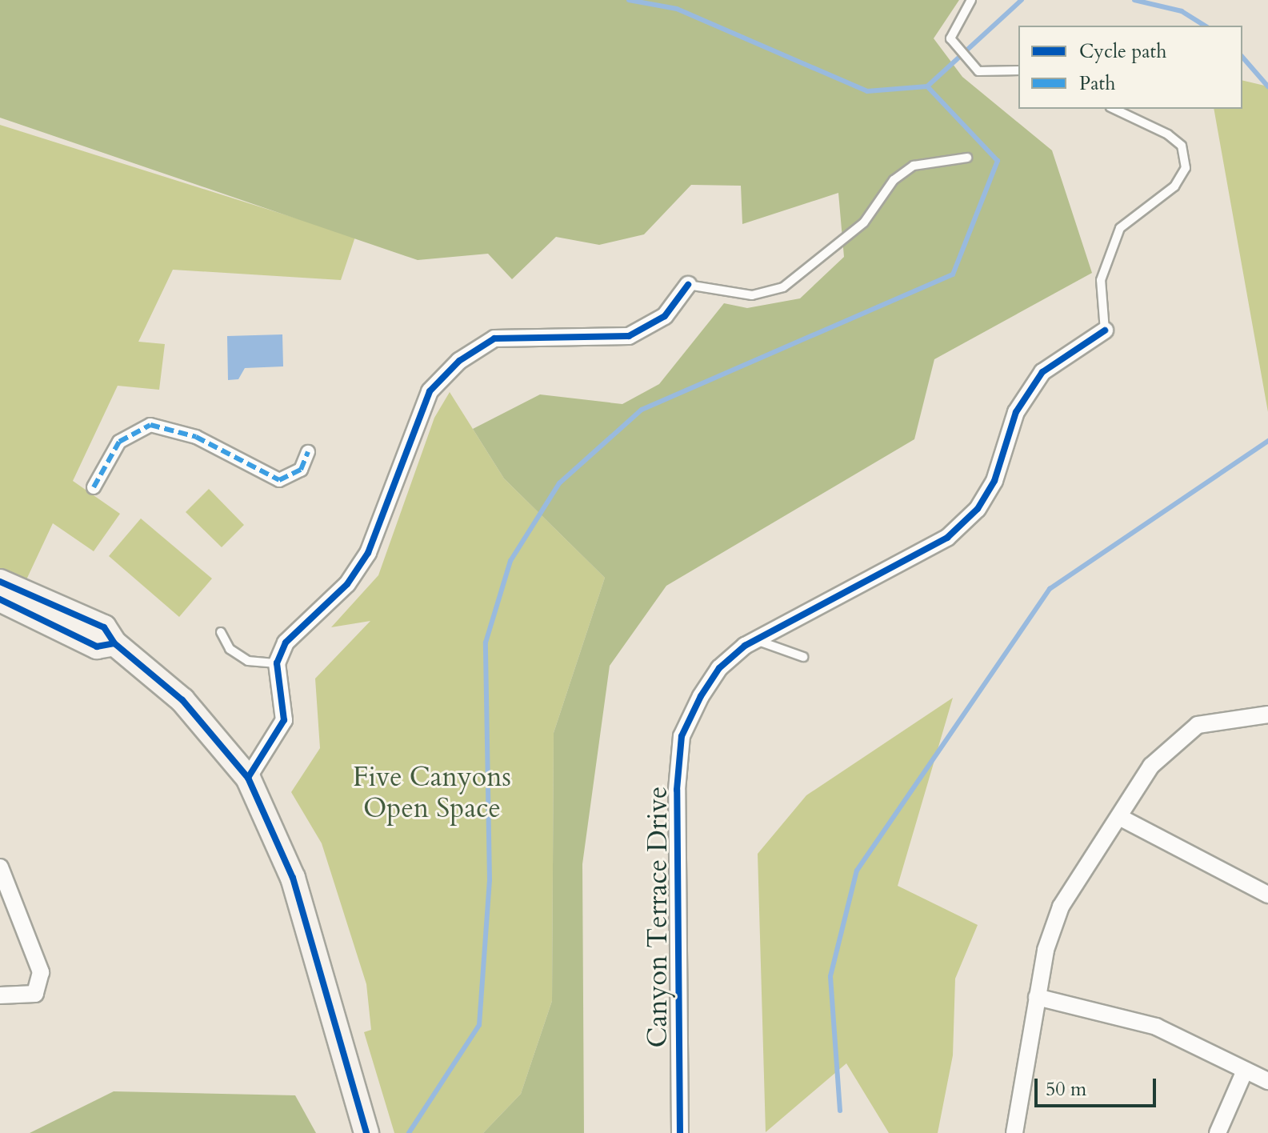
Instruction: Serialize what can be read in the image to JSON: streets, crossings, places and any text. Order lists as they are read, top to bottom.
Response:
{
  "streets": {
    "street": ["Canyon Terrace Drive"]
  },
  "parks": ["Five Canyons Open Space"],
  "legend": ["Cycle path", "Path"],
  "scale_bar": "50 m"
}
